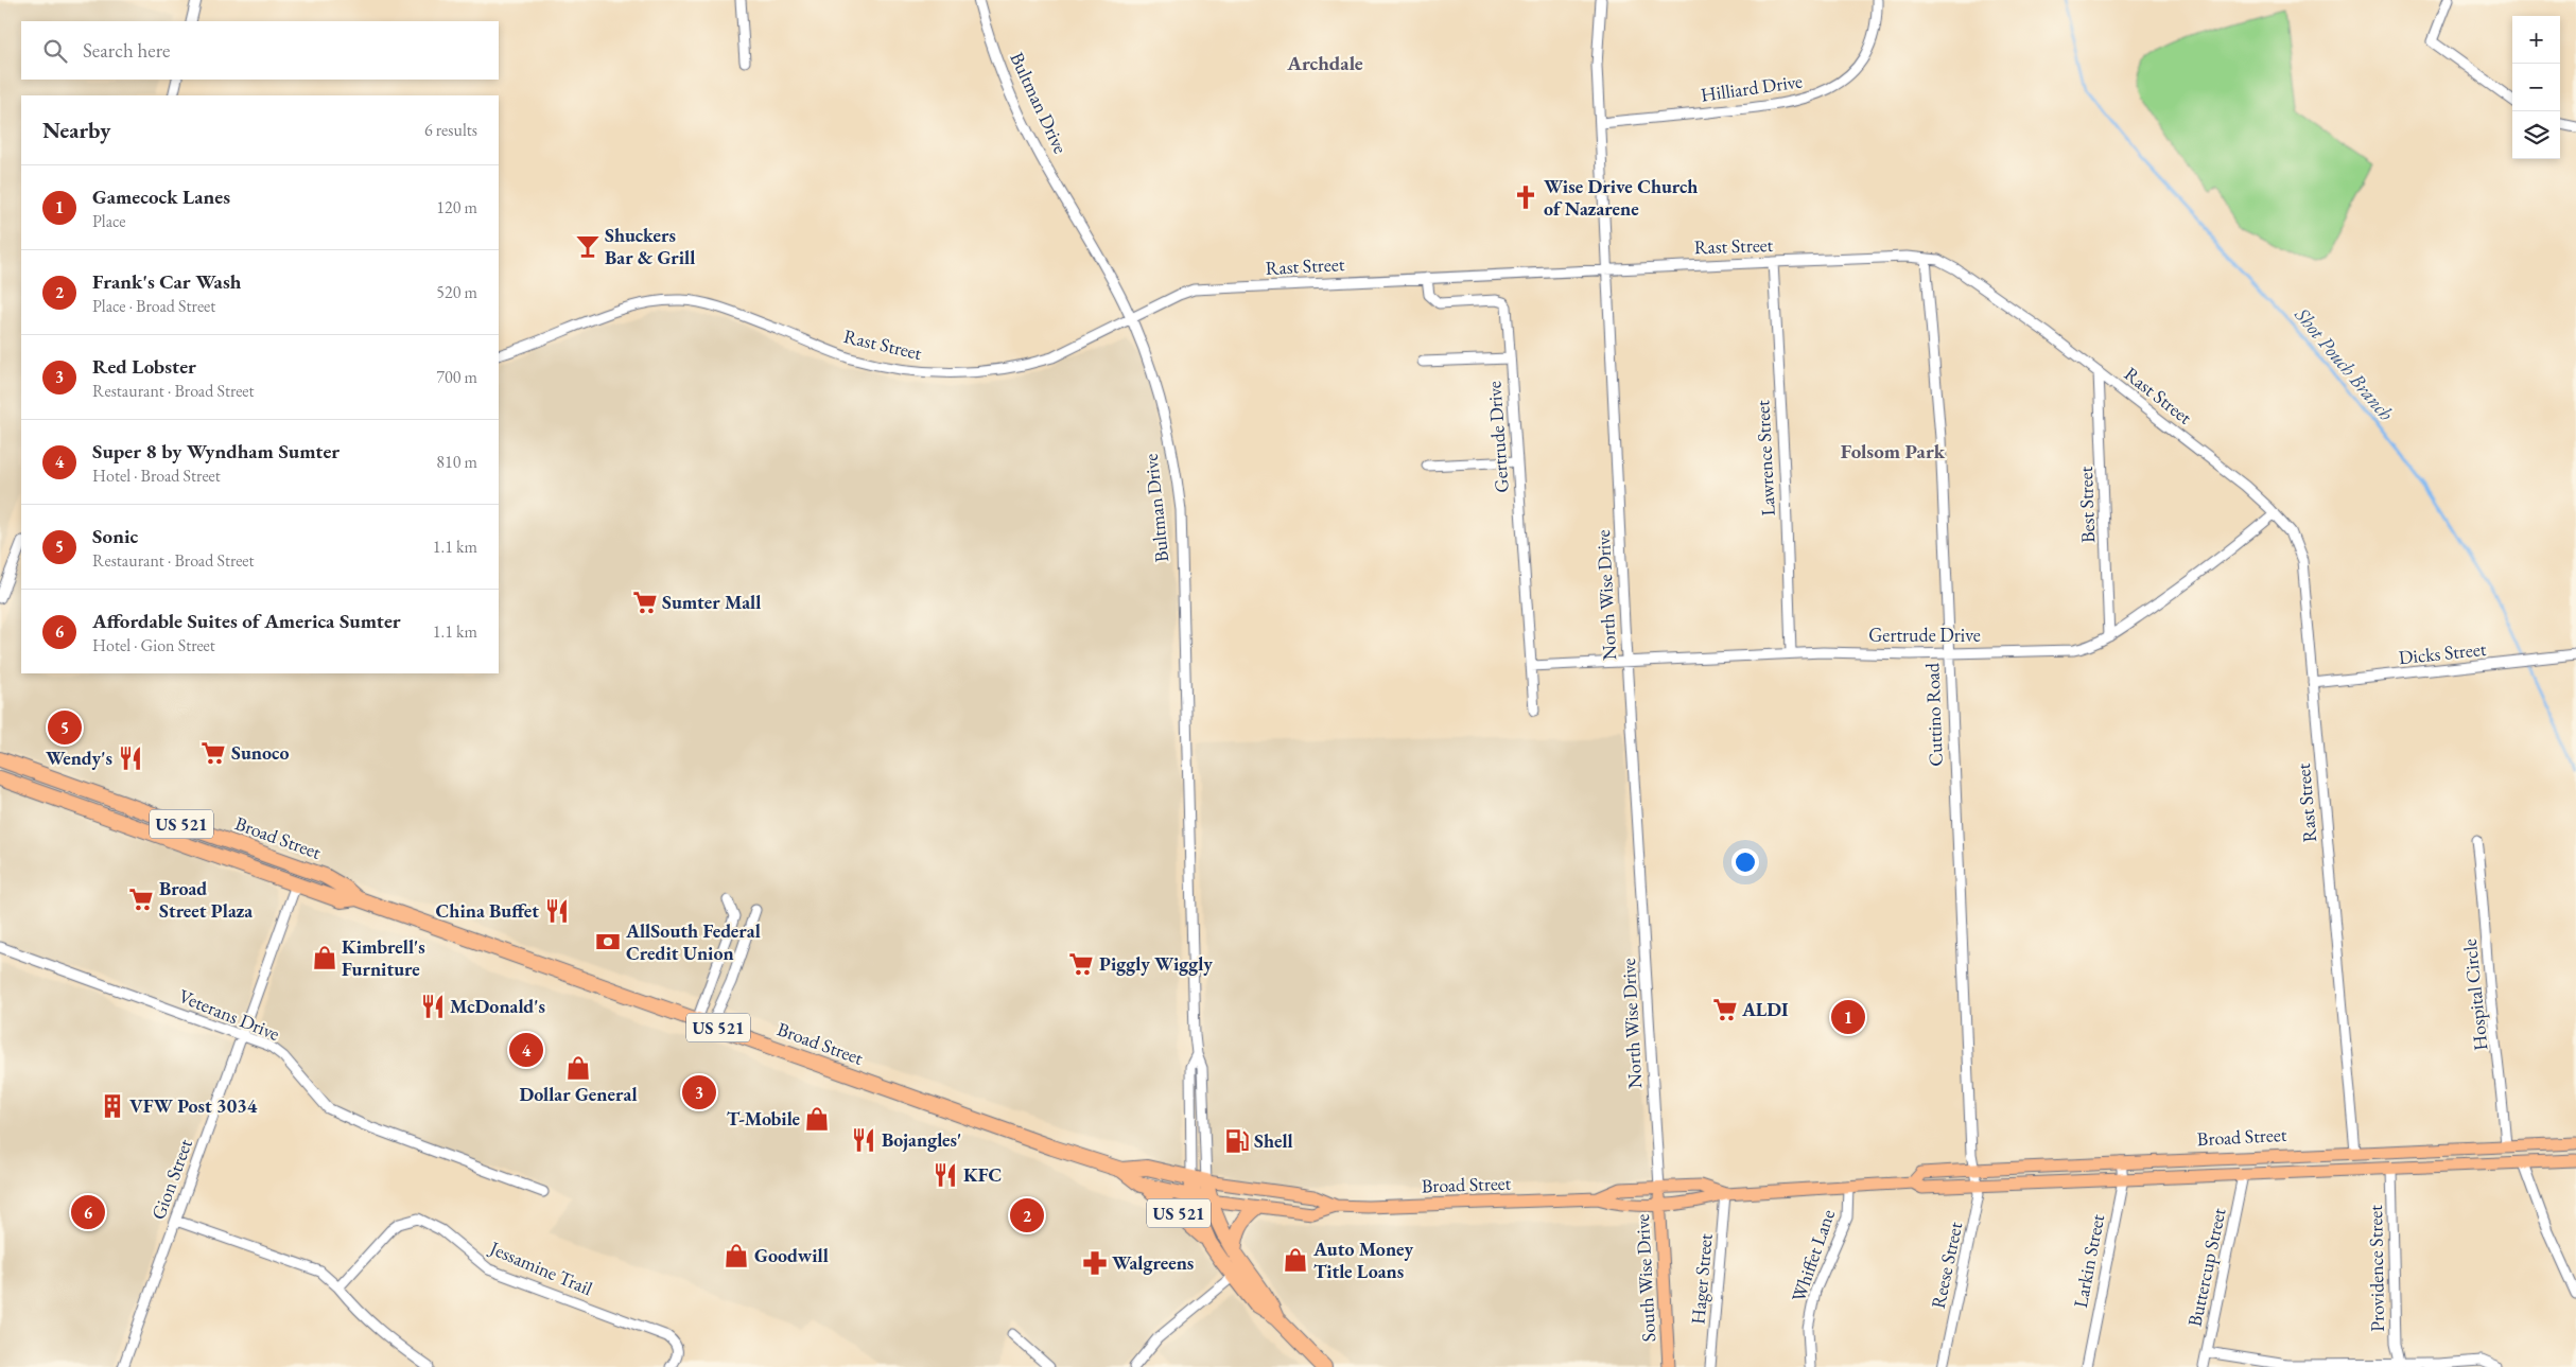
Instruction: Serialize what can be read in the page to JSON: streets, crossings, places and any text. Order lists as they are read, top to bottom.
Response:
{
  "streets": {
    "highway": ["Bultman Drive", "US 521", "Broad Street"],
    "main road": ["South Wise Drive"],
    "street": [
      "Hilliard Drive",
      "Rast Street",
      "Gertrude Drive",
      "Lawrence Street",
      "Best Street",
      "North Wise Drive",
      "Dicks Street",
      "Cuttino Road",
      "Hospital Circle",
      "Veterans Drive",
      "Gion Street",
      "Whiffet Lane",
      "Larkin Street",
      "Reese Street",
      "Buttercup Street",
      "Jessamine Trail",
      "Providence Street",
      "Hager Street"
    ]
  },
  "crossings": [
    ["Hilliard Drive", "North Wise Drive"],
    ["Bultman Drive", "Rast Street"],
    ["Bultman Drive", "US 521"],
    ["Bultman Drive", "Broad Street"],
    ["Rast Street", "Gertrude Drive"],
    ["Rast Street", "Lawrence Street"],
    ["Rast Street", "Best Street"],
    ["Rast Street", "North Wise Drive"],
    ["Rast Street", "Dicks Street"],
    ["Rast Street", "Cuttino Road"],
    ["Rast Street", "Broad Street"],
    ["Gertrude Drive", "Lawrence Street"],
    ["Gertrude Drive", "Best Street"],
    ["Gertrude Drive", "North Wise Drive"],
    ["Gertrude Drive", "Cuttino Road"],
    ["North Wise Drive", "Broad Street"],
    ["North Wise Drive", "South Wise Drive"],
    ["Cuttino Road", "Broad Street"],
    ["Cuttino Road", "Reese Street"],
    ["US 521", "Broad Street"],
    ["Broad Street", "Hospital Circle"],
    ["Broad Street", "Gion Street"],
    ["Broad Street", "Whiffet Lane"],
    ["Broad Street", "Larkin Street"],
    ["Broad Street", "Reese Street"],
    ["Broad Street", "Buttercup Street"],
    ["Broad Street", "Providence Street"],
    ["Broad Street", "South Wise Drive"],
    ["Broad Street", "Hager Street"],
    ["Veterans Drive", "Gion Street"]
  ],
  "districts": ["Archdale", "Folsom Park"],
  "water": ["Shot Pouch Branch"],
  "places": {
    "church": ["Wise Drive Church of Nazarene"],
    "bar": ["Shuckers Bar & Grill"],
    "supermarket": [
      "Sumter Mall",
      "Sunoco",
      "Broad Street Plaza",
      "Piggly Wiggly",
      "ALDI"
    ],
    "restaurant": [
      "Wendy's",
      "China Buffet",
      "McDonald's",
      "Bojangles'",
      "KFC"
    ],
    "bank": ["AllSouth Federal Credit Union"],
    "shop": [
      "Kimbrell's Furniture",
      "Dollar General",
      "T-Mobile",
      "Goodwill",
      "Auto Money Title Loans"
    ],
    "building": ["VFW Post 3034"],
    "fuel station": ["Shell"],
    "pharmacy": ["Walgreens"]
  },
  "page": {
    "map_buttons": ["+", "−"],
    "search": "Search here",
    "heading": ["Nearby", "6 results"],
    "list": [
      {
        "mark": "1",
        "name": "Gamecock Lanes",
        "note": "Place",
        "value": "120 m"
      },
      {
        "mark": "2",
        "name": "Frank's Car Wash",
        "note": "Place · Broad Street",
        "value": "520 m"
      },
      {
        "mark": "3",
        "name": "Red Lobster",
        "note": "Restaurant · Broad Street",
        "value": "700 m"
      },
      {
        "mark": "4",
        "name": "Super 8 by Wyndham Sumter",
        "note": "Hotel · Broad Street",
        "value": "810 m"
      },
      {
        "mark": "5",
        "name": "Sonic",
        "note": "Restaurant · Broad Street",
        "value": "1.1 km"
      },
      {
        "mark": "6",
        "name": "Affordable Suites of America Sumter",
        "note": "Hotel · Gion Street",
        "value": "1.1 km"
      }
    ],
    "pins": [
      "5",
      "1",
      "4",
      "3",
      "6",
      "2"
    ]
  }
}
